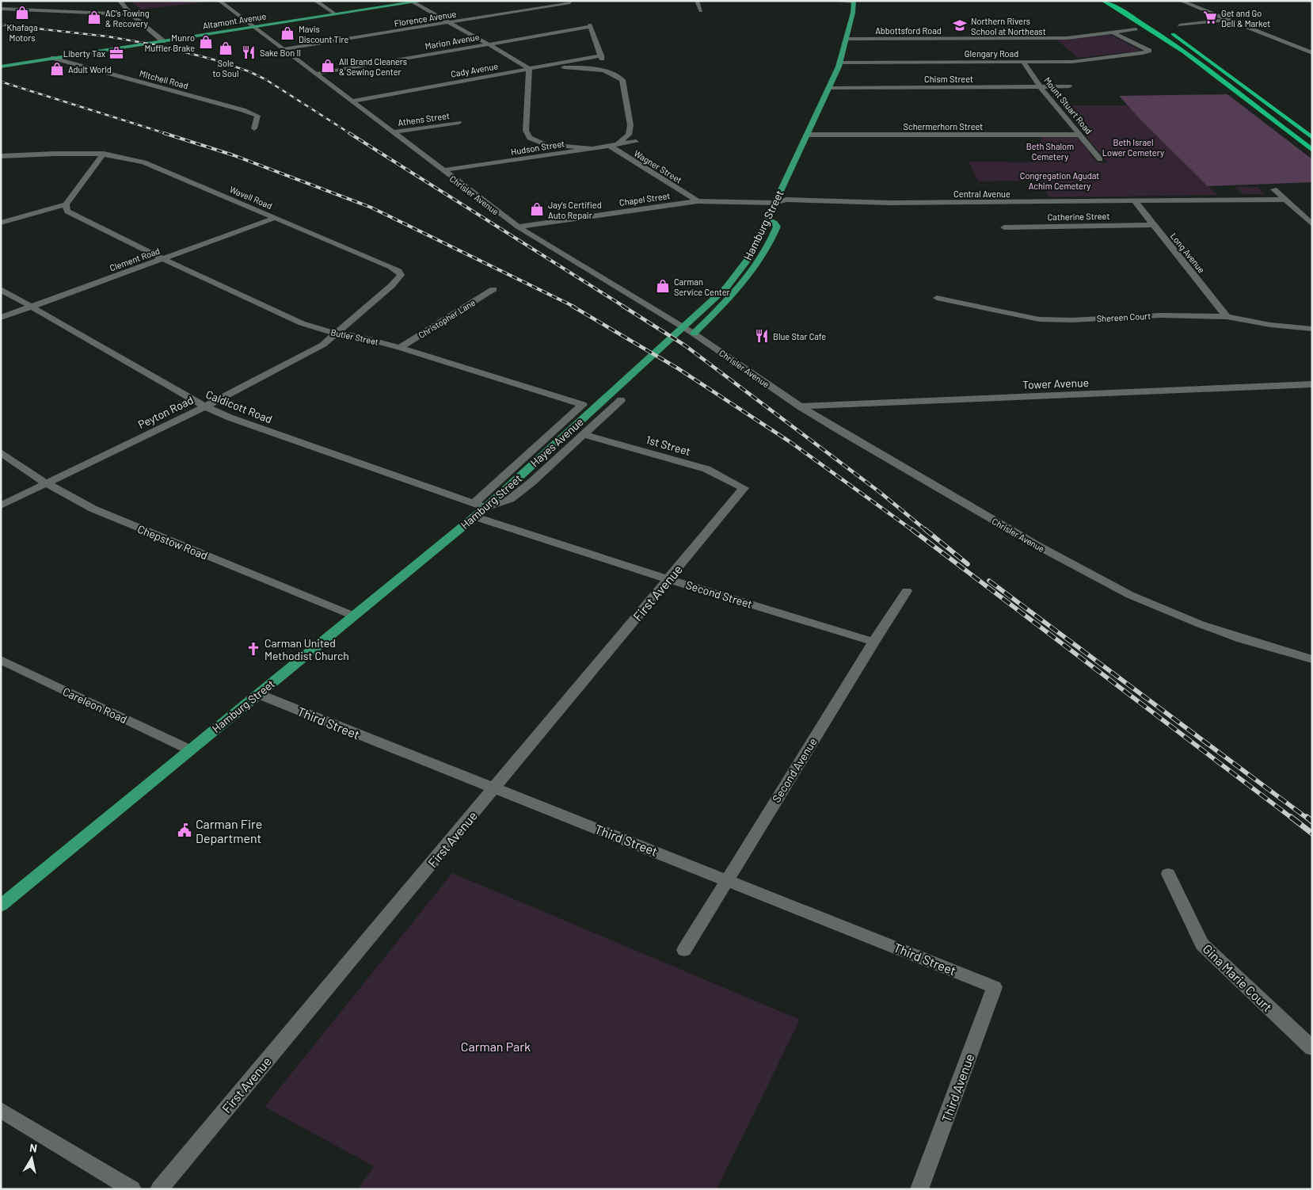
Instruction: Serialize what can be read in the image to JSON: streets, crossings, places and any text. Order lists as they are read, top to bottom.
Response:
{
  "streets": {
    "main road": ["Altamont Avenue", "Hamburg Street"],
    "street": [
      "Florence Avenue",
      "Abbottsford Road",
      "Marion Avenue",
      "Glengary Road",
      "Cady Avenue",
      "Chism Street",
      "MItchell Road",
      "Mount Stuart Road",
      "Athens Street",
      "Schermerhorn Street",
      "Hudson Street",
      "Wagner Street",
      "Central Avenue",
      "Chrisler Avenue",
      "Wavell Road",
      "Chapel Street",
      "Catherine Street",
      "Long Avenue",
      "Clement Road",
      "Shereen Court",
      "Christopher Lane",
      "Butler Street",
      "Tower Avenue",
      "Caldicott Road",
      "Peyton Road",
      "Hayes Avenue",
      "1st Street",
      "Chepstow Road",
      "First Avenue",
      "Second Street",
      "Careleon Road",
      "Third Street",
      "Second Avenue",
      "Gina Marie Court",
      "Third Avenue"
    ]
  },
  "crossings": [
    ["Florence Avenue", "Chrisler Avenue"],
    ["Altamont Avenue", "MItchell Road"],
    ["Altamont Avenue", "Chrisler Avenue"],
    ["Abbottsford Road", "Glengary Road"],
    ["Abbottsford Road", "Hamburg Street"],
    ["Marion Avenue", "Cady Avenue"],
    ["Marion Avenue", "Chrisler Avenue"],
    ["Glengary Road", "Mount Stuart Road"],
    ["Glengary Road", "Hamburg Street"],
    ["Cady Avenue", "Hudson Street"],
    ["Cady Avenue", "Wagner Street"],
    ["Cady Avenue", "Chrisler Avenue"],
    ["Chism Street", "Mount Stuart Road"],
    ["Chism Street", "Hamburg Street"],
    ["Mount Stuart Road", "Schermerhorn Street"],
    ["Athens Street", "Chrisler Avenue"],
    ["Schermerhorn Street", "Hamburg Street"],
    ["Hudson Street", "Wagner Street"],
    ["Hudson Street", "Chrisler Avenue"],
    ["Wagner Street", "Chapel Street"],
    ["Central Avenue", "Chapel Street"],
    ["Central Avenue", "Hamburg Street"],
    ["Central Avenue", "Long Avenue"],
    ["Chrisler Avenue", "Chapel Street"],
    ["Chrisler Avenue", "Tower Avenue"],
    ["Wavell Road", "Clement Road"],
    ["Wavell Road", "Butler Street"],
    ["Wavell Road", "Peyton Road"],
    ["Chapel Street", "Hamburg Street"],
    ["Catherine Street", "Long Avenue"],
    ["Hamburg Street", "Butler Street"],
    ["Hamburg Street", "Caldicott Road"],
    ["Hamburg Street", "Hayes Avenue"],
    ["Hamburg Street", "Chepstow Road"],
    ["Hamburg Street", "Second Street"],
    ["Hamburg Street", "Careleon Road"],
    ["Hamburg Street", "Third Street"],
    ["Long Avenue", "Shereen Court"],
    ["Clement Road", "Butler Street"],
    ["Clement Road", "Caldicott Road"],
    ["Christopher Lane", "Butler Street"],
    ["Butler Street", "Caldicott Road"],
    ["Butler Street", "Peyton Road"],
    ["Butler Street", "Hayes Avenue"],
    ["Caldicott Road", "Peyton Road"],
    ["Caldicott Road", "Hayes Avenue"],
    ["Peyton Road", "Chepstow Road"],
    ["Hayes Avenue", "1st Street"],
    ["1st Street", "First Avenue"],
    ["First Avenue", "Second Street"],
    ["First Avenue", "Third Street"],
    ["Second Street", "Second Avenue"],
    ["Third Street", "Second Avenue"],
    ["Third Street", "Third Avenue"]
  ],
  "parks": [
    "Beth Israel Lower Cemetery",
    "Beth Shalom Cemetery",
    "Congregation Agudat Achim Cemetery",
    "Carman Park"
  ],
  "places": {
    "shop": [
      "Khafaga Motors",
      "AC's Towing & Recovery",
      "Mavis Discount Tire",
      "Munro Muffler Brake",
      "Sole to Soul",
      "All Brand Cleaners & Sewing Center",
      "Adult World",
      "Jay's Certified Auto Repair",
      "Carman Service Center"
    ],
    "supermarket": ["Get and Go Deli & Market"],
    "school or university": ["Northern Rivers School at Northeast"],
    "restaurant": ["Sake Bon II", "Blue Star Cafe"],
    "office": ["Liberty Tax"],
    "church": ["Carman United Methodist Church"],
    "public building": ["Carman Fire Department"]
  },
  "north": "top"
}
